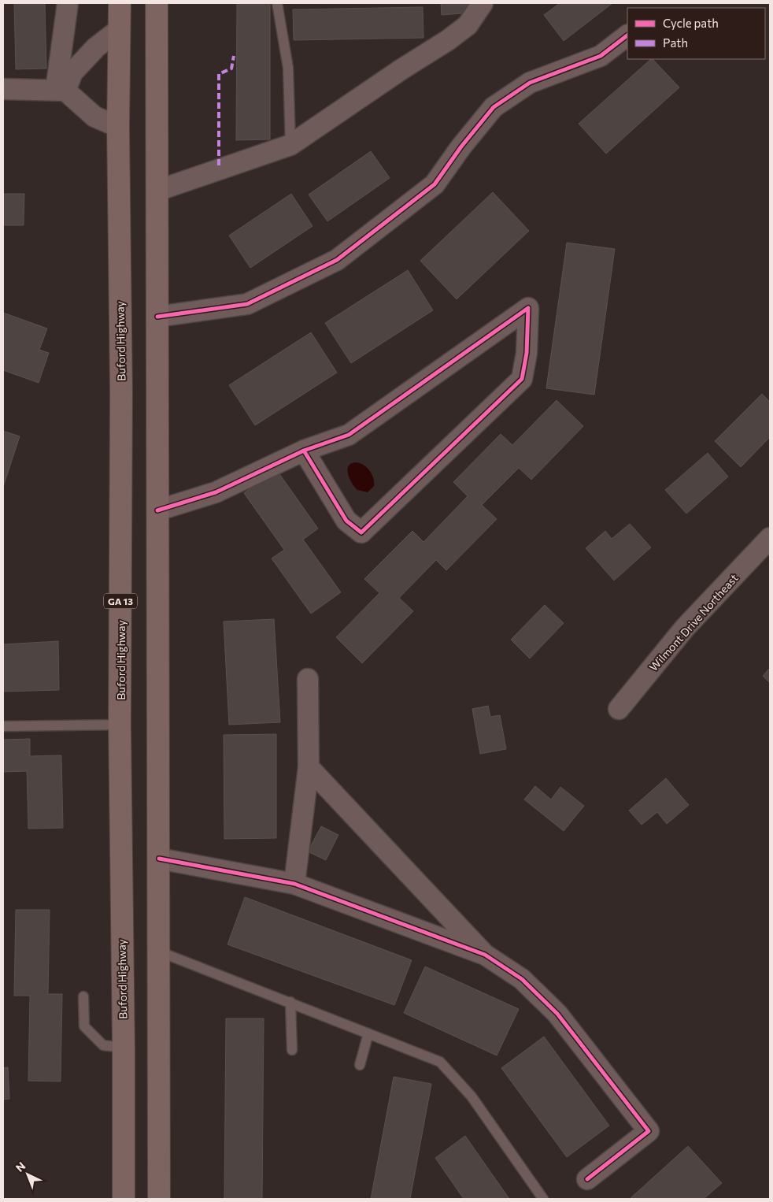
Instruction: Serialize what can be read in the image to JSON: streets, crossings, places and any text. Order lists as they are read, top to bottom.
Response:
{
  "streets": {
    "main road": ["Buford Highway", "GA 13"],
    "street": ["Wilmont Drive Northeast"]
  },
  "legend": ["Cycle path", "Path"],
  "north": "top left"
}
